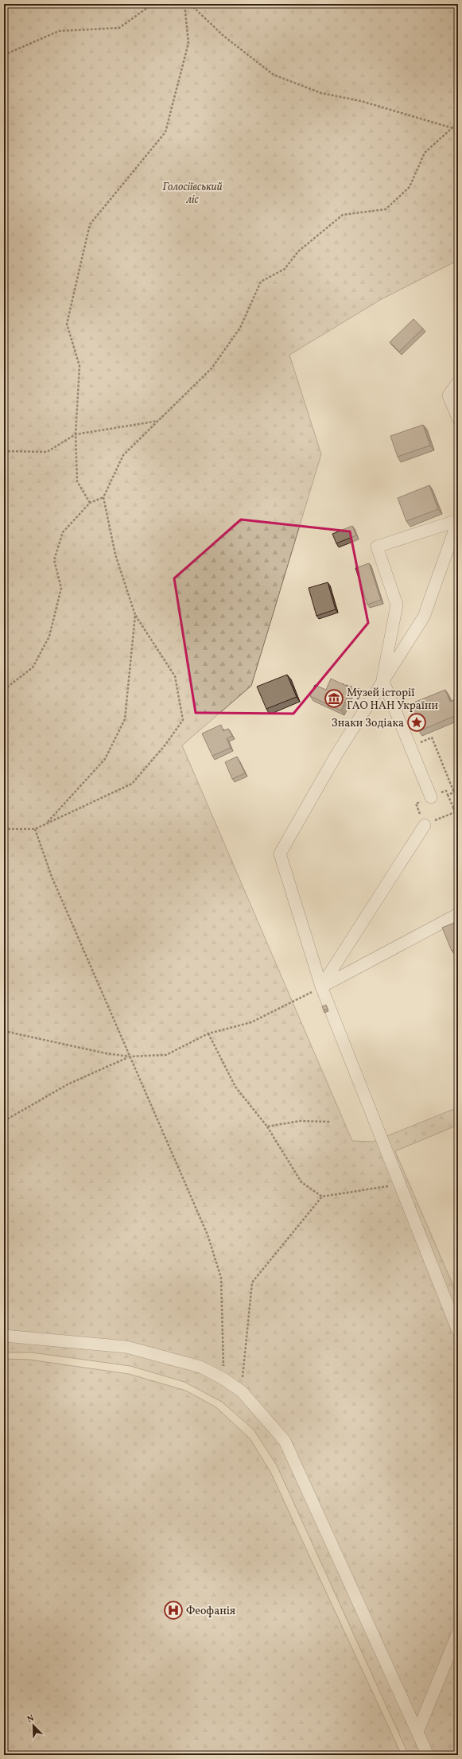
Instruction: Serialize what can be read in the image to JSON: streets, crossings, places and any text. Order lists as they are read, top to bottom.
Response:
{
  "parks": ["Голосіївський ліс"],
  "places": {
    "museum": ["Музей історії ГАО НАН України"],
    "place": ["Знаки Зодіака"],
    "hospital": ["Феофанія"]
  },
  "north": "top left"
}
